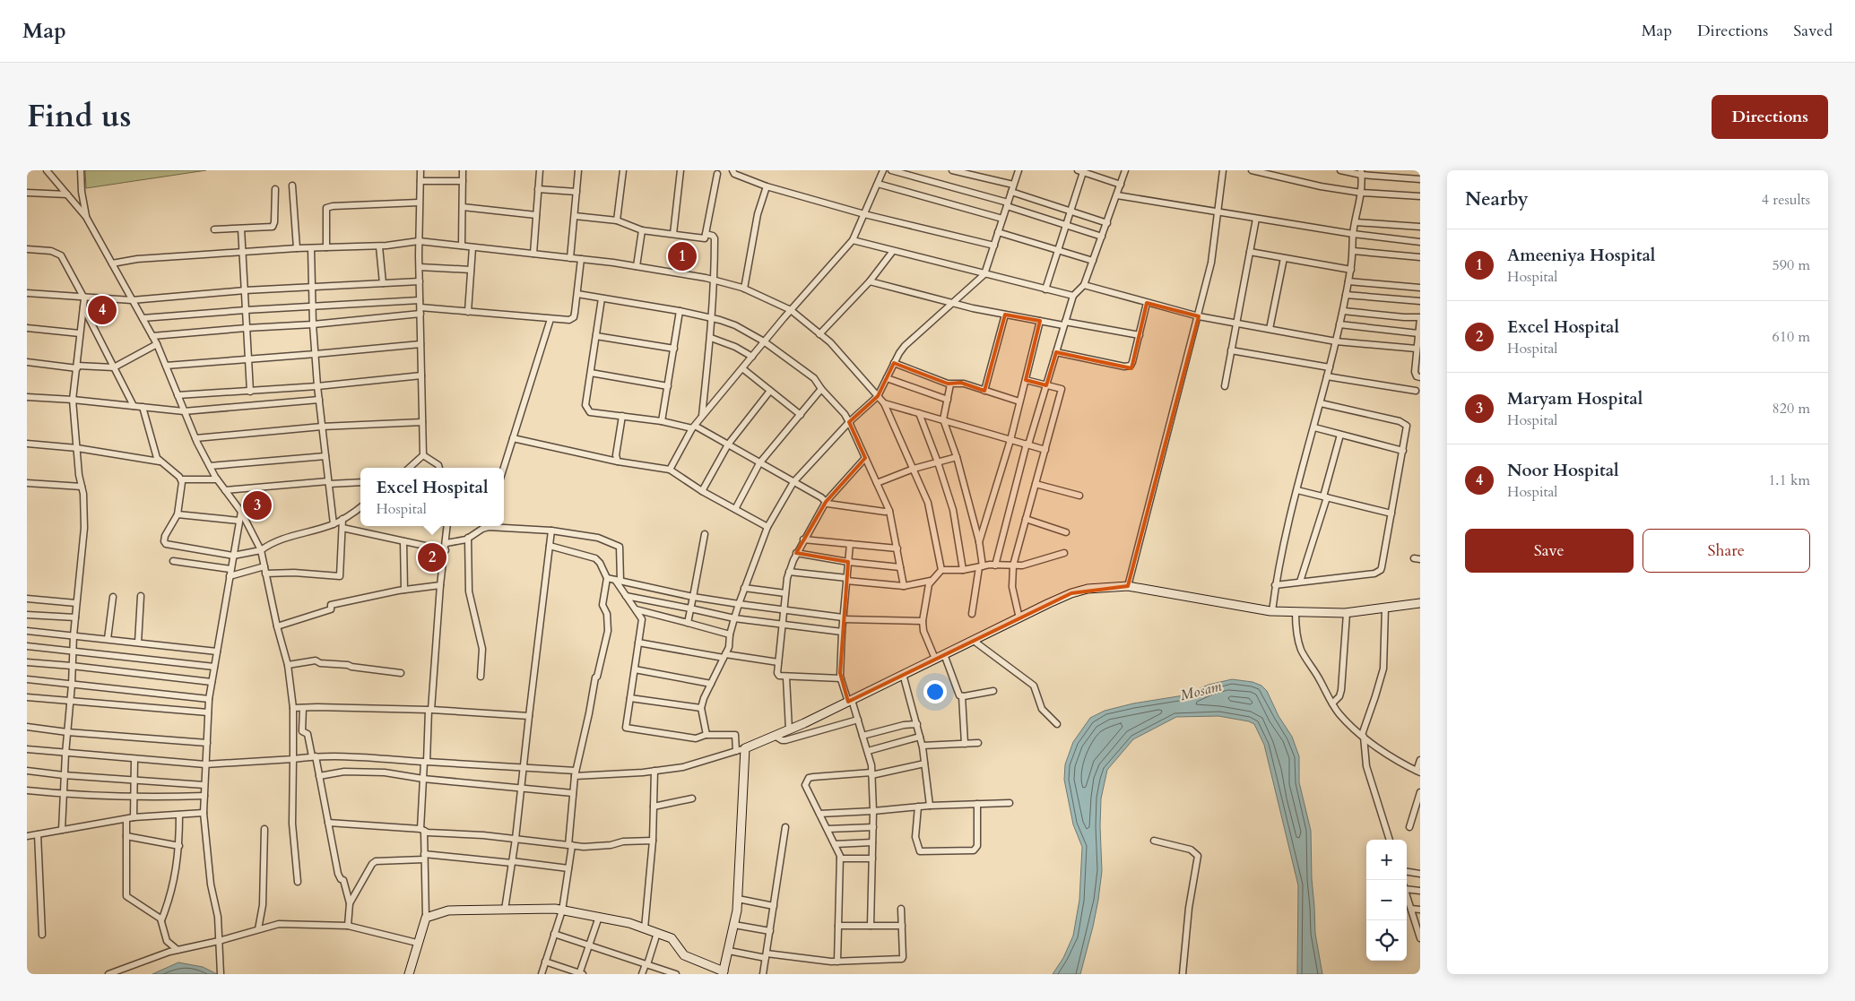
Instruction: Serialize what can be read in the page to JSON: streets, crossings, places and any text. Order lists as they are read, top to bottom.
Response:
{
  "water": ["Mosam"],
  "page": {
    "header": "Map",
    "nav": ["Map", "Directions", "Saved"],
    "title": "Find us",
    "buttons": [
      "Directions",
      ["Save", "Share"]
    ],
    "heading": ["Nearby", "4 results"],
    "list": [
      {
        "mark": "1",
        "name": "Ameeniya Hospital",
        "note": "Hospital",
        "value": "590 m"
      },
      {
        "mark": "2",
        "name": "Excel Hospital",
        "note": "Hospital",
        "value": "610 m"
      },
      {
        "mark": "3",
        "name": "Maryam Hospital",
        "note": "Hospital",
        "value": "820 m"
      },
      {
        "mark": "4",
        "name": "Noor Hospital",
        "note": "Hospital",
        "value": "1.1 km"
      }
    ],
    "pins": [
      "1",
      "4",
      "3",
      "2"
    ],
    "popup": ["Excel Hospital", "Hospital"],
    "map_buttons": ["+", "−"]
  }
}
